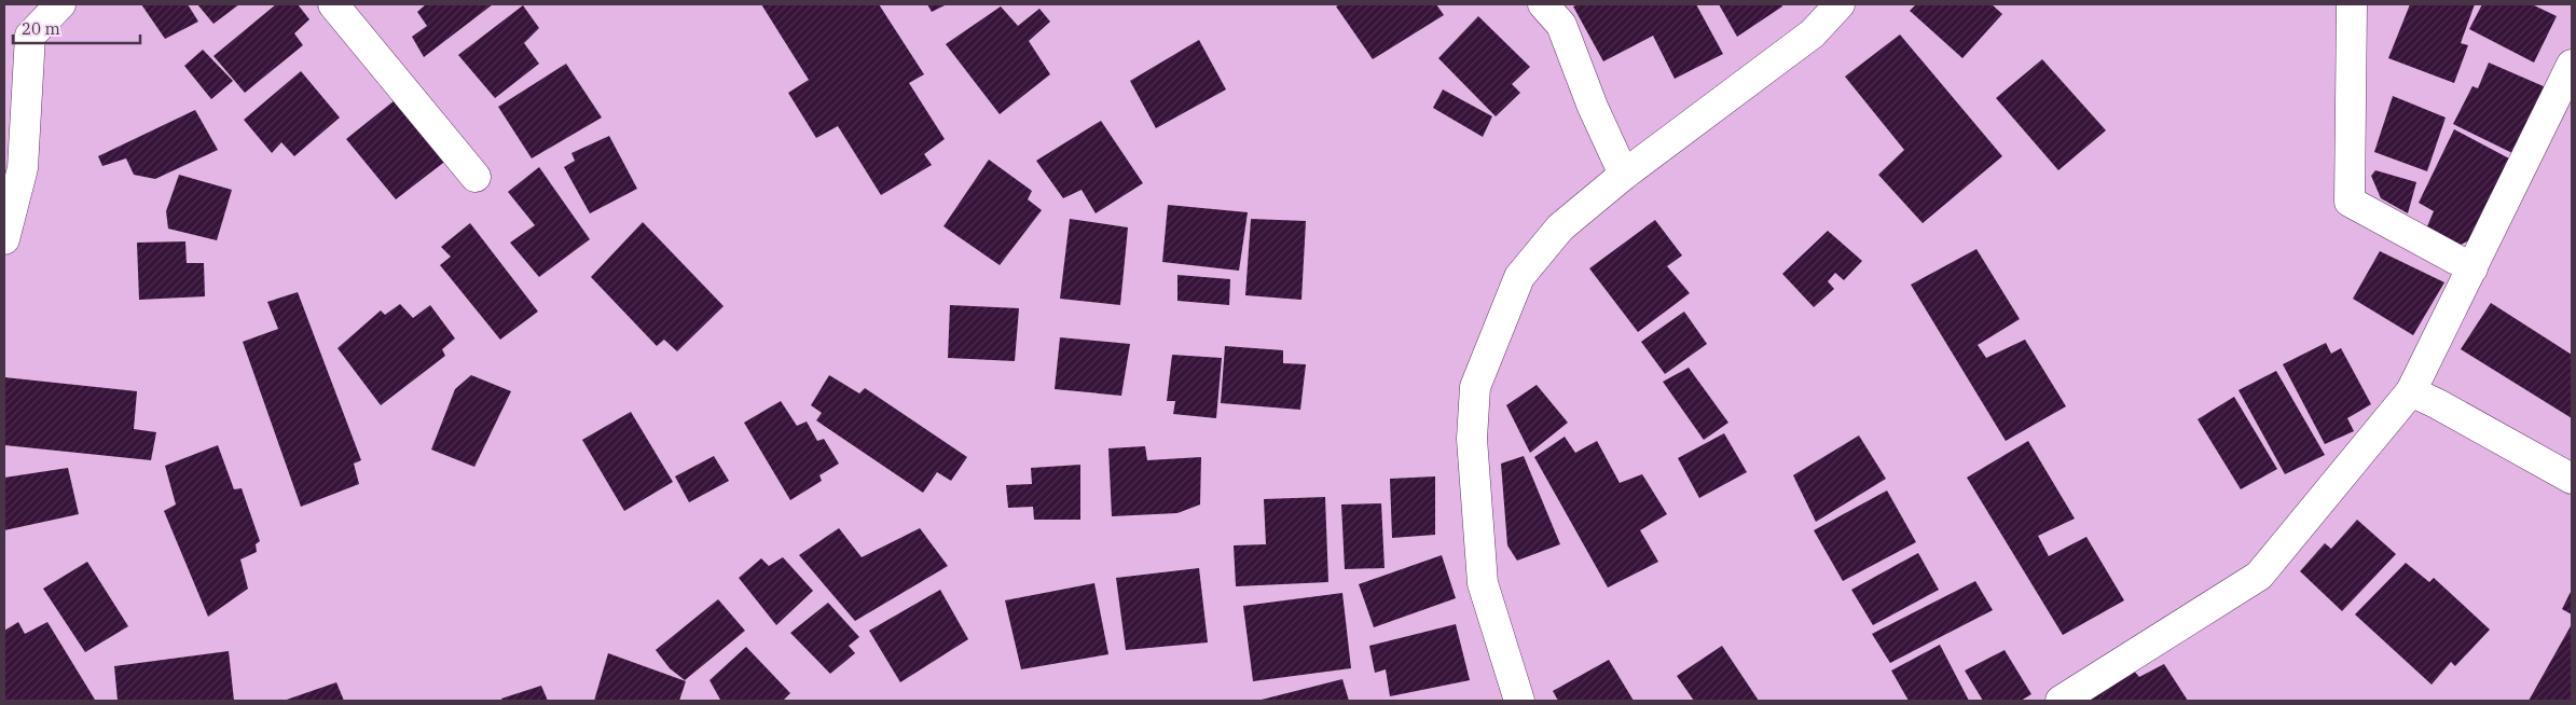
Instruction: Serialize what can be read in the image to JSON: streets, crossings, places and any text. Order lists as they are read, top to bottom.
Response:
{
  "scale_bar": "20 m"
}
